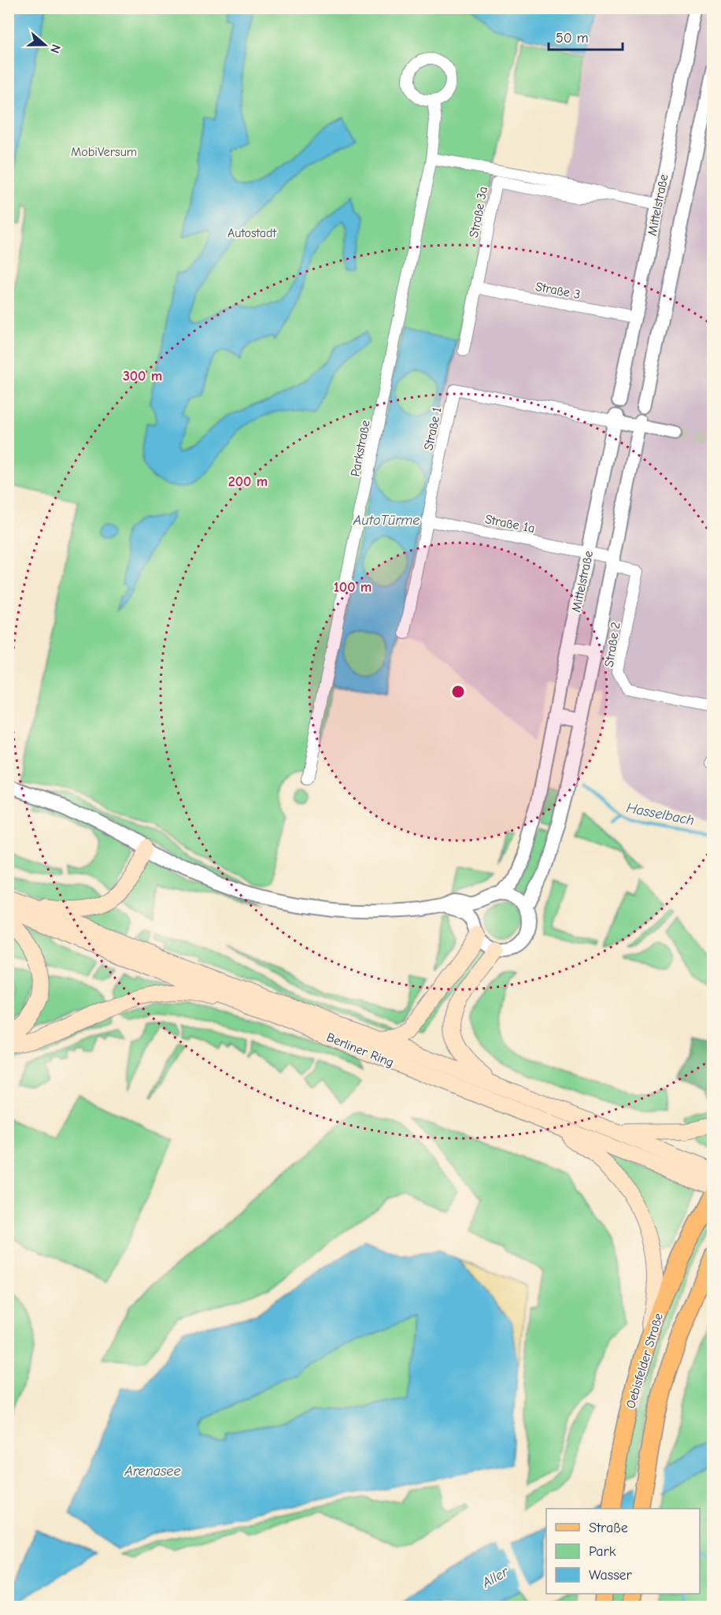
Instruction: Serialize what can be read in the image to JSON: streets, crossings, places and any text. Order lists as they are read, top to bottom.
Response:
{
  "streets": {
    "main road": ["Berliner Ring", "Oebisfelder Straße"],
    "street": [
      "Mittelstraße",
      "Straße 3a",
      "Straße 3",
      "Straße 1",
      "Parkstraße",
      "Straße 1a",
      "Straße 2"
    ]
  },
  "crossings": [
    ["Mittelstraße", "Straße 3a"],
    ["Mittelstraße", "Straße 3"],
    ["Mittelstraße", "Straße 1"],
    ["Mittelstraße", "Straße 1a"],
    ["Mittelstraße", "Straße 2"],
    ["Straße 3a", "Straße 3"],
    ["Straße 1", "Straße 1a"],
    ["Straße 1a", "Straße 2"]
  ],
  "water": [
    "AutoTürme",
    "Hasselbach",
    "Arenasee",
    "Aller"
  ],
  "parks": ["MobiVersum", "Autostadt"],
  "legend": ["Straße", "Park", "Wasser"],
  "scale_bar": "50 m",
  "north": "right",
  "rings": ["300 m", "200 m", "100 m"]
}
